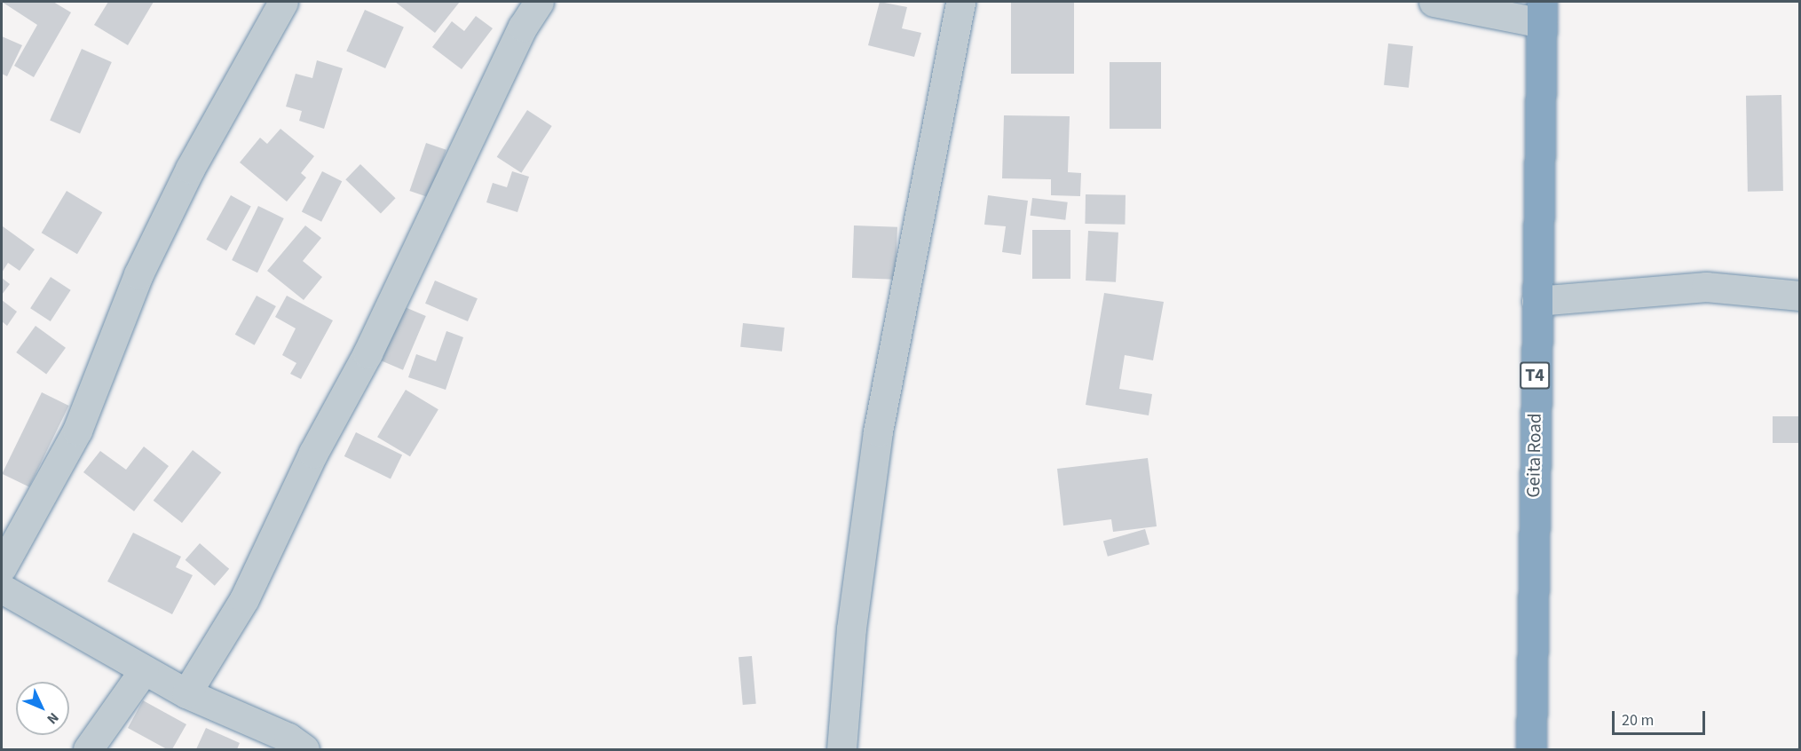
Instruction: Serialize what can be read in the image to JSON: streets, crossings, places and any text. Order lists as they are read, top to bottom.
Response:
{
  "streets": {
    "highway": ["T4", "Geita Road"]
  },
  "scale_bar": "20 m",
  "north": "bottom right"
}
